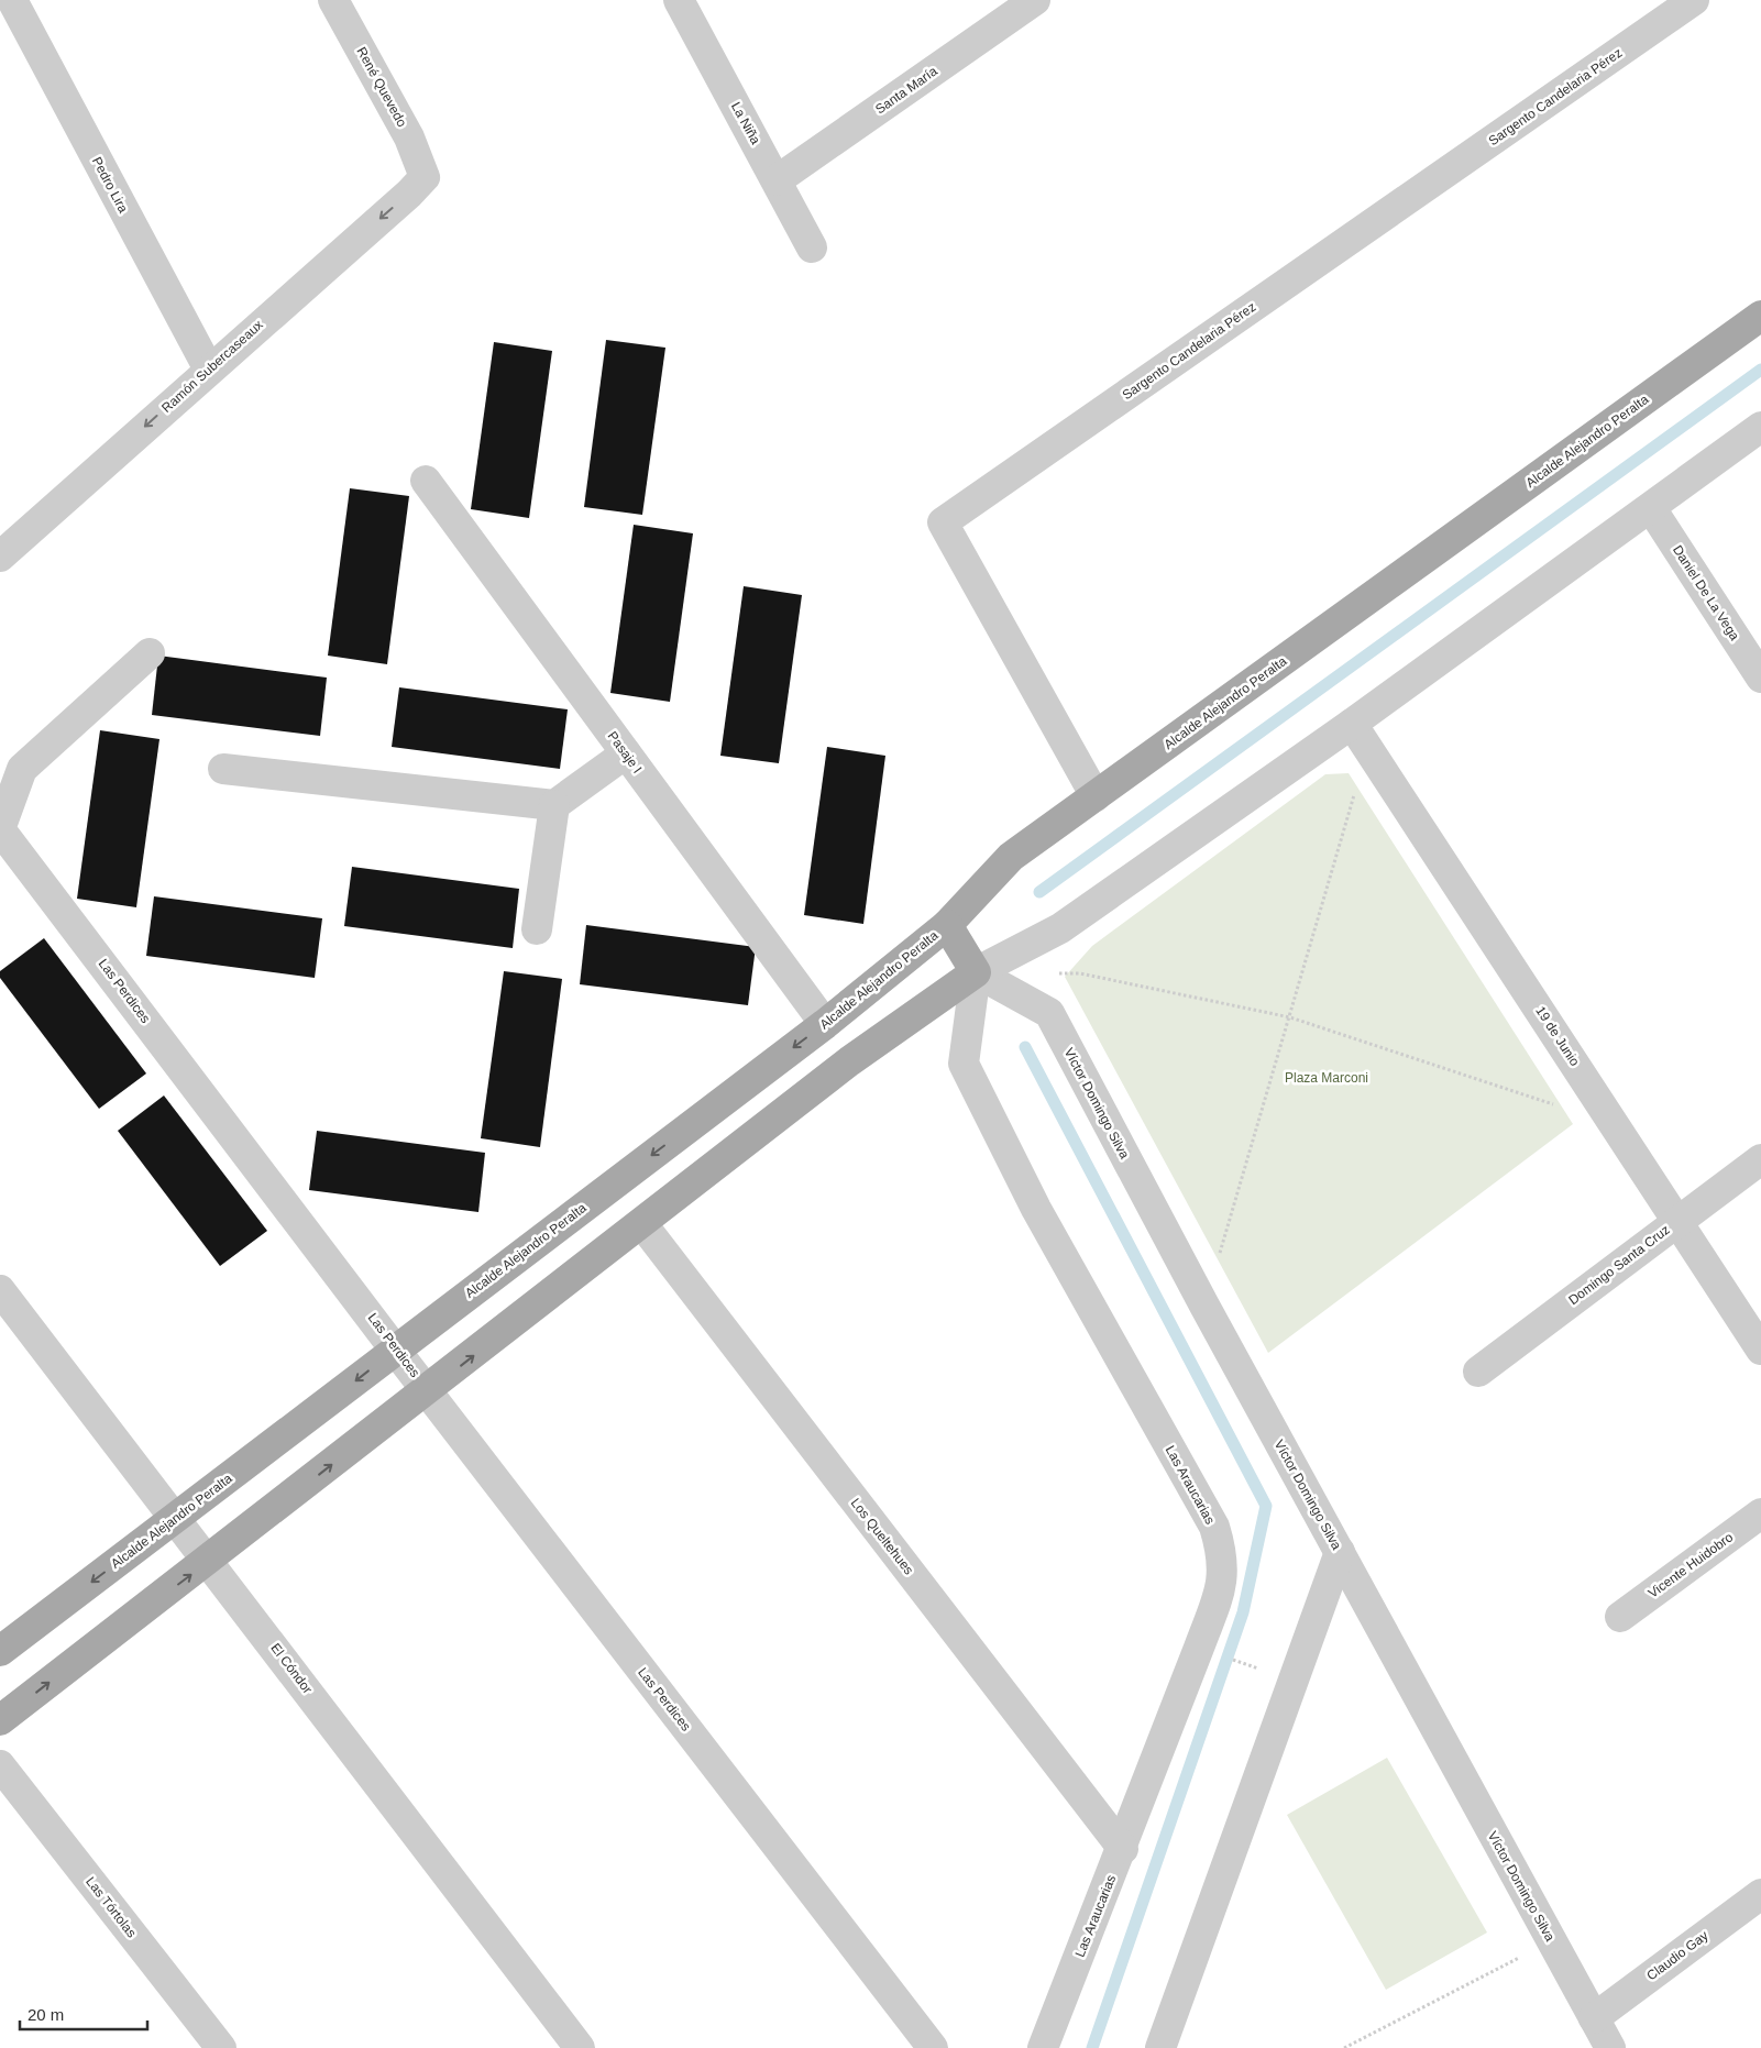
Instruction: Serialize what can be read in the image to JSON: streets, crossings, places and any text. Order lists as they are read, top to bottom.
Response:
{
  "streets": {
    "main road": ["Alcalde Alejandro Peralta"],
    "street": [
      "René Quevedo",
      "Santa María",
      "Sargento Candelaria Pérez",
      "La Niña",
      "Pedro Lira",
      "Ramón Subercaseaux",
      "Daniel De La Vega",
      "Pasaje I",
      "Las Perdices",
      "19 de Junio",
      "Víctor Domingo Silva",
      "Domingo Santa Cruz",
      "Las Araucarias",
      "Los Queltehues",
      "Vicente Huidobro",
      "El Cóndor",
      "Las Tórtolas",
      "Claudio Gay"
    ]
  },
  "crossings": [
    ["René Quevedo", "Ramón Subercaseaux"],
    ["Santa María", "La Niña"],
    ["Sargento Candelaria Pérez", "Alcalde Alejandro Peralta"],
    ["Pedro Lira", "Ramón Subercaseaux"],
    ["Alcalde Alejandro Peralta", "Pasaje I"],
    ["Alcalde Alejandro Peralta", "Las Perdices"],
    ["Alcalde Alejandro Peralta", "El Cóndor"],
    ["19 de Junio", "Domingo Santa Cruz"],
    ["Víctor Domingo Silva", "Las Araucarias"],
    ["Víctor Domingo Silva", "Claudio Gay"],
    ["Las Araucarias", "Los Queltehues"]
  ],
  "one_way": ["Ramón Subercaseaux"],
  "parks": ["Plaza Marconi"],
  "scale_bar": "20 m"
}
